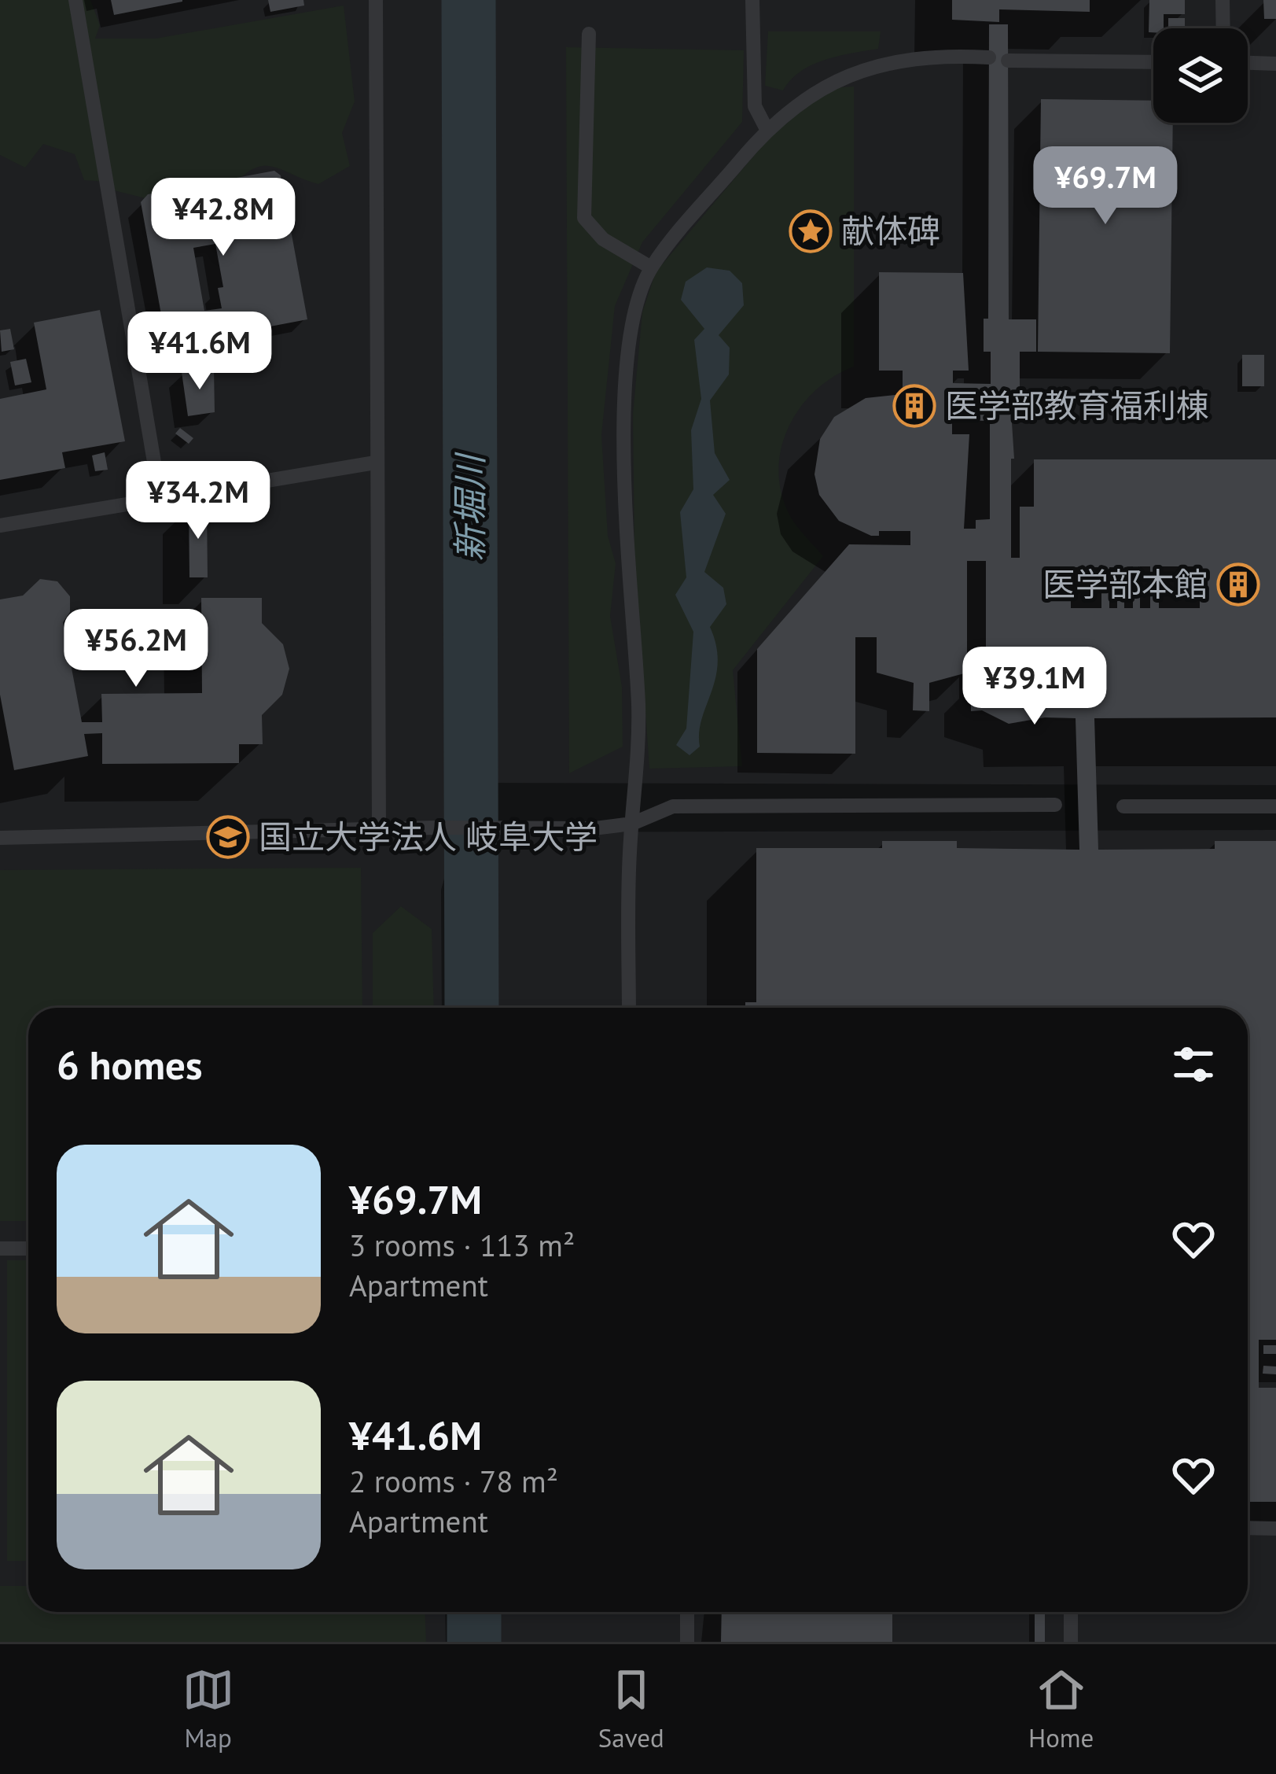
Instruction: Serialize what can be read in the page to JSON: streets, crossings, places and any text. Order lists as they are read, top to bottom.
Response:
{
  "water": ["新堀川"],
  "places": {
    "place": ["献体碑"],
    "building": ["医学部教育福利棟", "医学部本館"],
    "school or university": ["国立大学法人 岐阜大学"]
  },
  "page": {
    "price": [
      "¥69.7M",
      "¥42.8M",
      "¥41.6M",
      "¥34.2M",
      "¥56.2M",
      "¥39.1M"
    ],
    "heading": "6 homes",
    "list": [
      {
        "name": "¥69.7M",
        "note": "3 rooms · 113 m² · Apartment"
      },
      {
        "name": "¥41.6M",
        "note": "2 rooms · 78 m² · Apartment"
      }
    ],
    "tabs": ["Map", "Saved", "Home"]
  }
}
